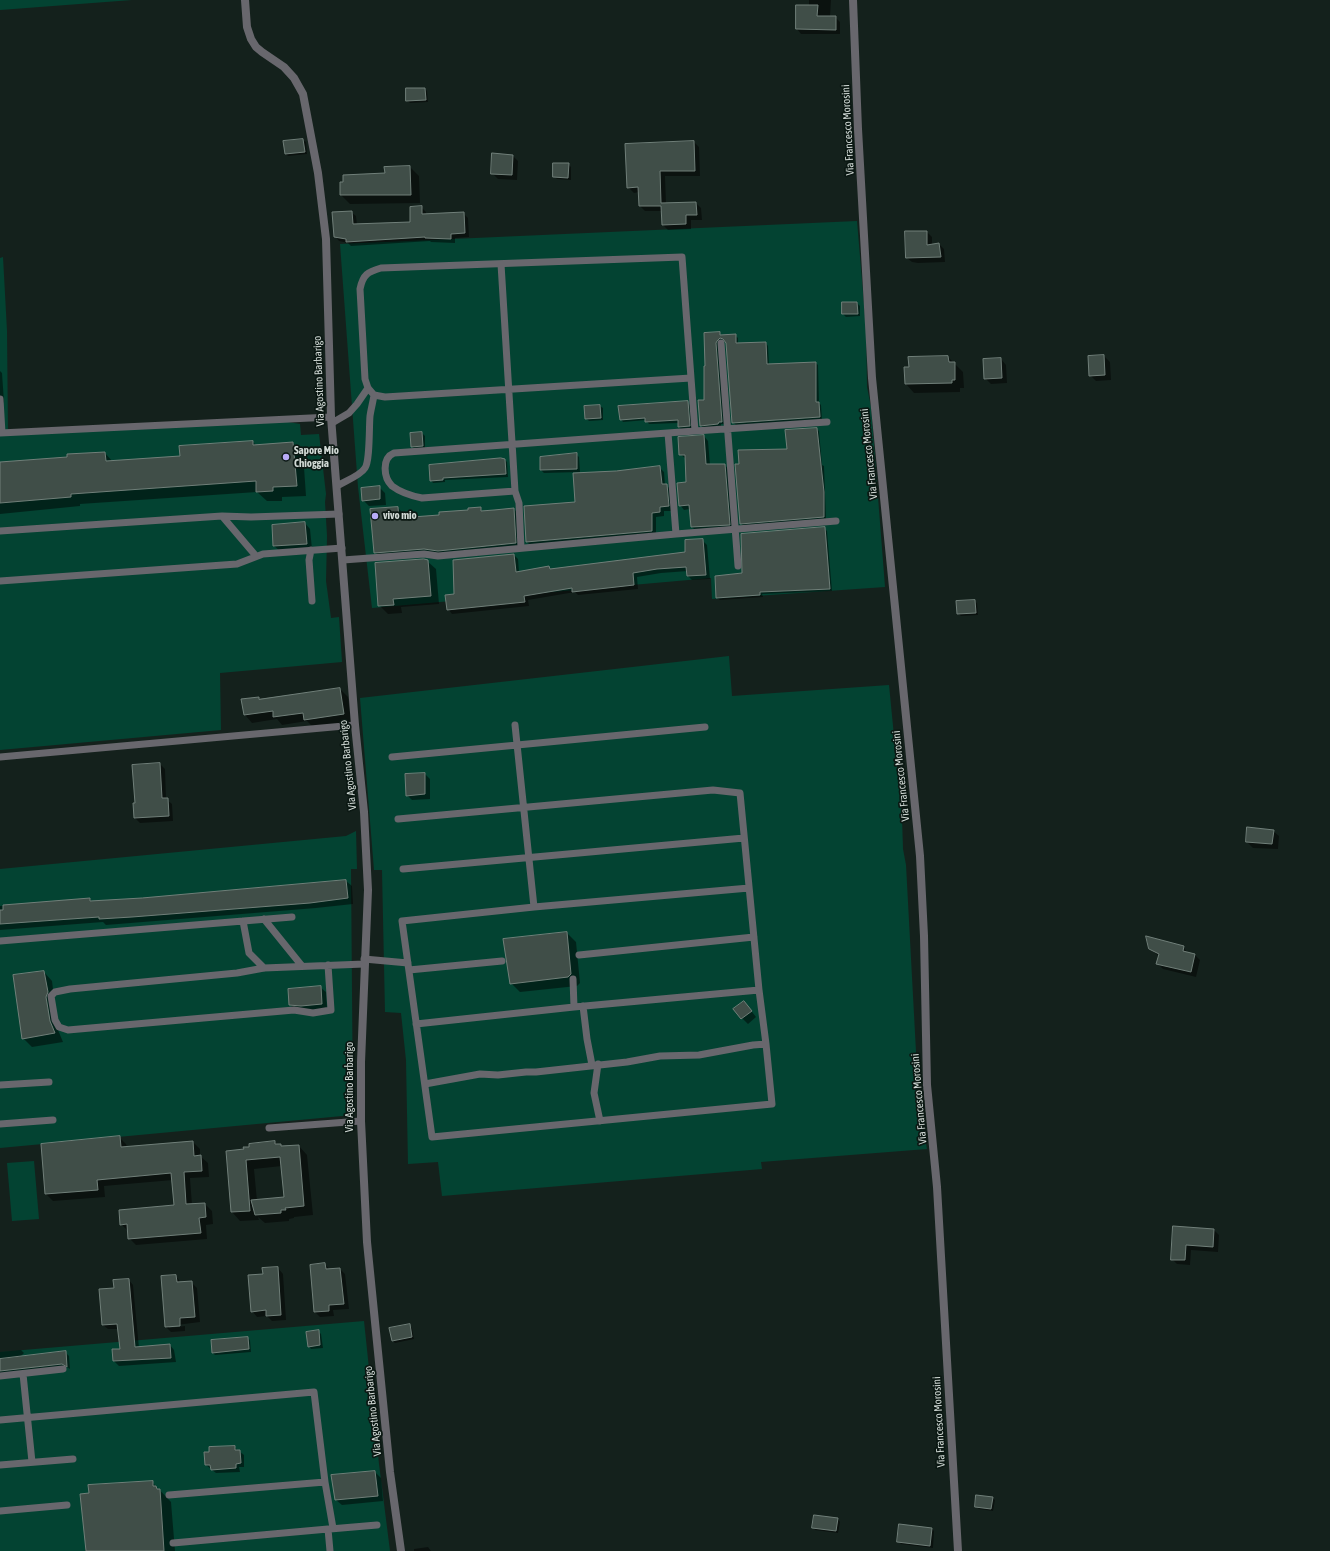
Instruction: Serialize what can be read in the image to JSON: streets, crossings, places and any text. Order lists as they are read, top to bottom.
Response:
{
  "streets": {
    "street": ["Via Francesco Morosini", "Via Agostino Barbarigo"]
  },
  "places": ["Sapore Mio Chioggia", "vivo mio"]
}
